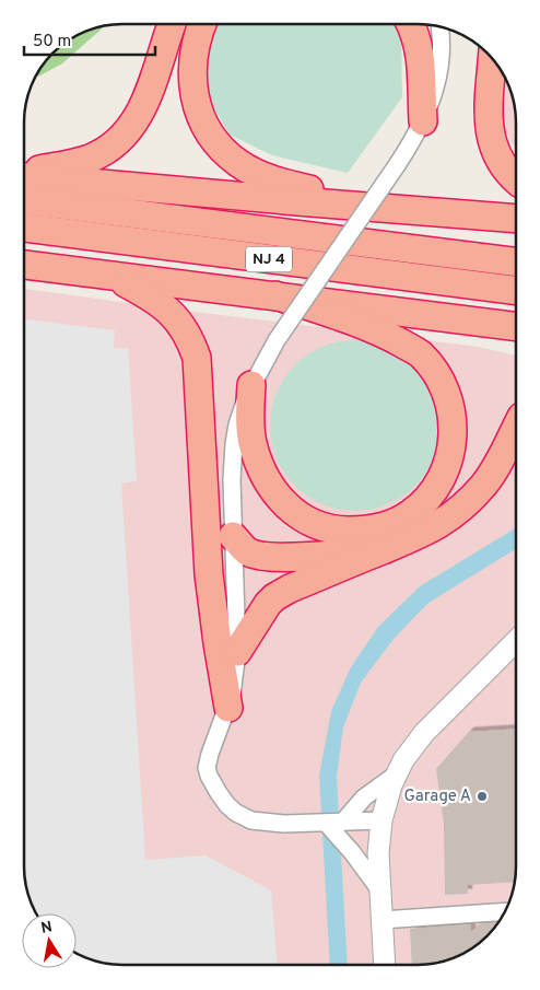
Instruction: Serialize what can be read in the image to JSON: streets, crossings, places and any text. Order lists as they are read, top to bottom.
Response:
{
  "streets": {
    "highway": ["NJ 4"]
  },
  "places": ["Garage A"],
  "scale_bar": "50 m",
  "north": "top"
}
